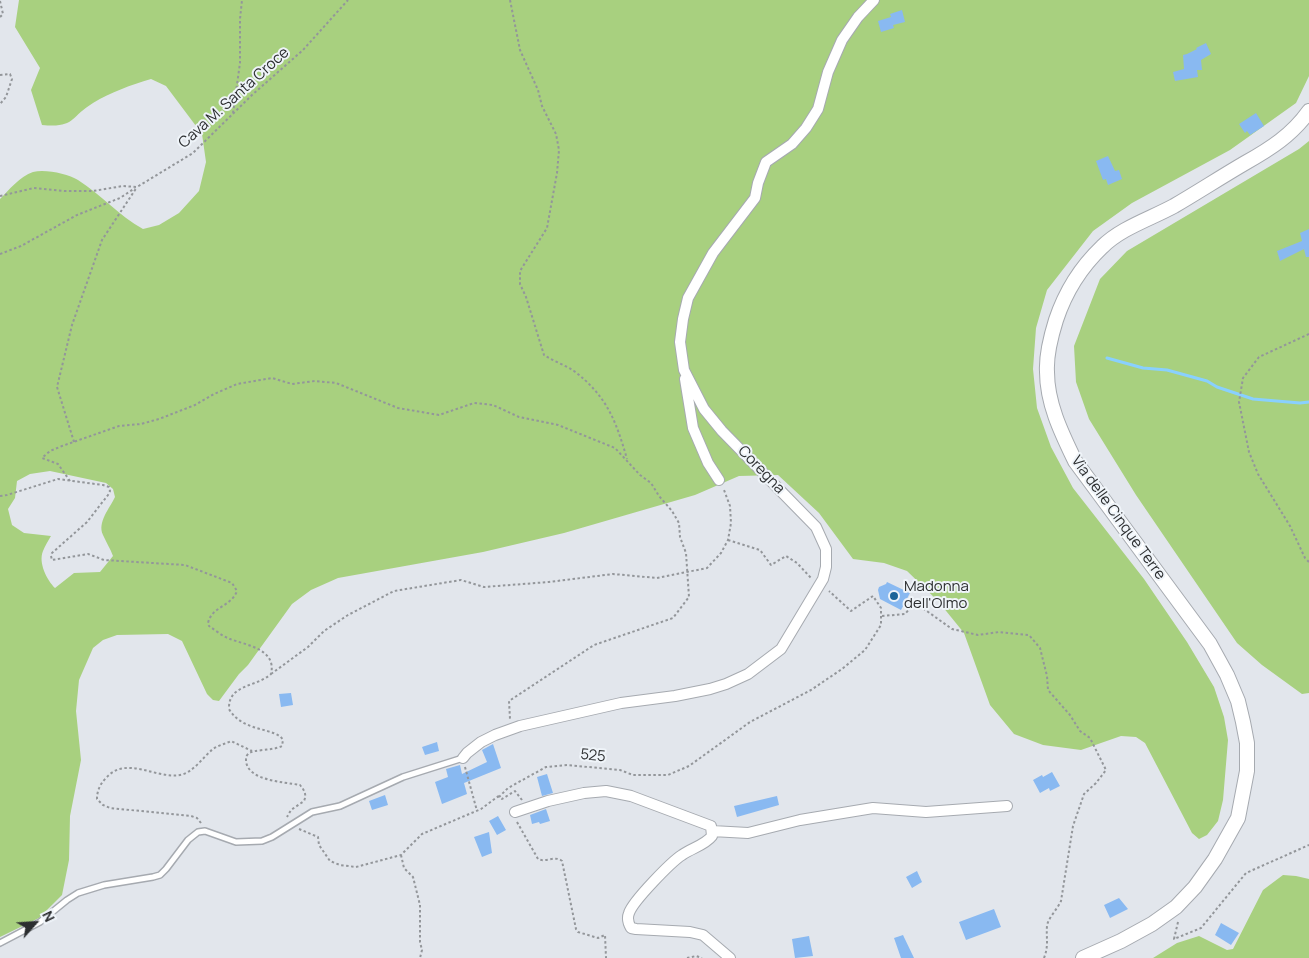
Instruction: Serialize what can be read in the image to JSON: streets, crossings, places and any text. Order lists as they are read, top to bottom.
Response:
{
  "streets": {
    "main road": ["Via delle Cinque Terre"],
    "street": ["Coregna"],
    "path": ["Cava M. Santa Croce", "525"]
  },
  "places": ["Madonna dell'Olmo"],
  "north": "top right"
}
